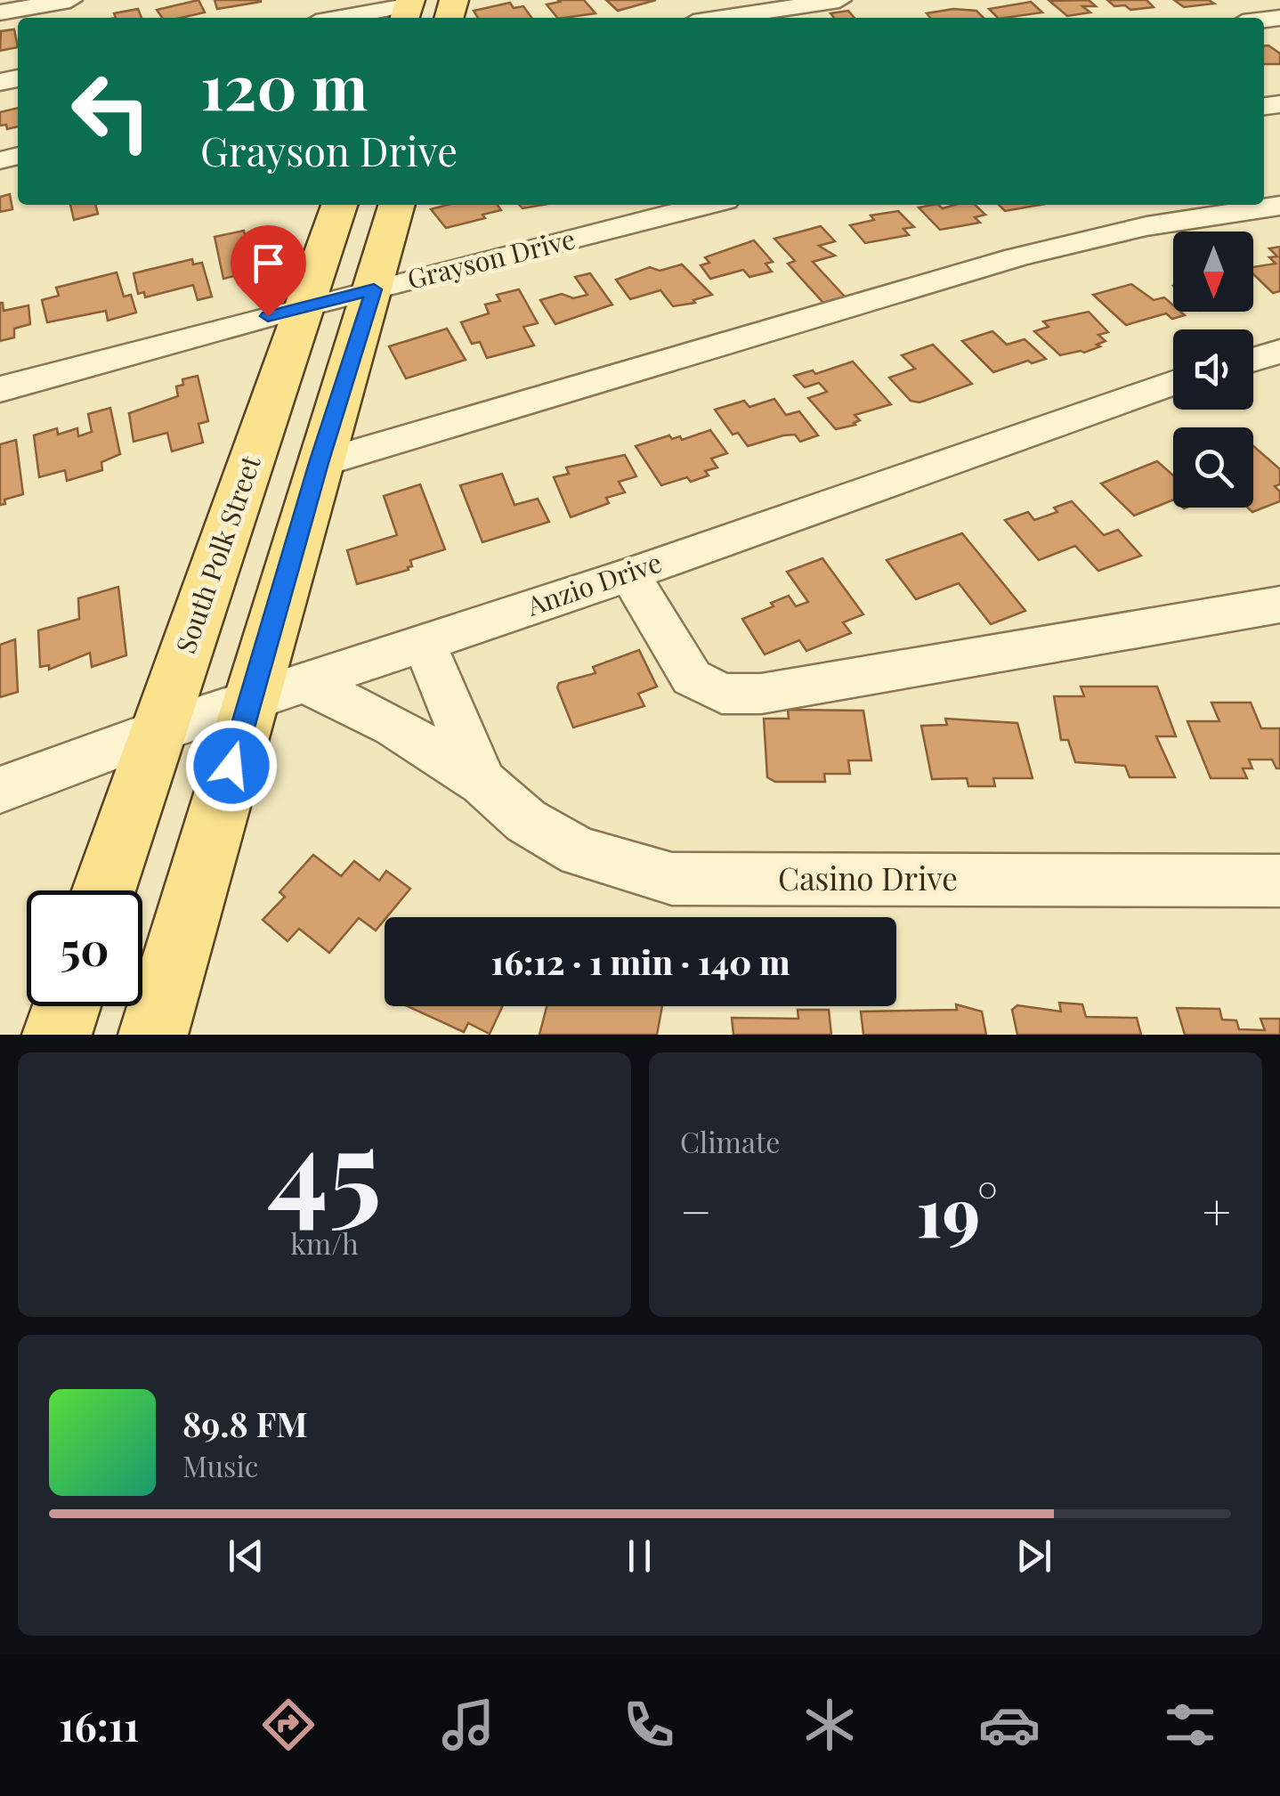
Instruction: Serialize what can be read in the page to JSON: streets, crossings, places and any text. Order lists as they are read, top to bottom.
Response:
{
  "streets": {
    "main road": ["South Polk Street"],
    "street": ["Grayson Drive", "Anzio Drive", "Casino Drive"]
  },
  "crossings": [
    ["Grayson Drive", "South Polk Street"],
    ["South Polk Street", "Anzio Drive"],
    ["Anzio Drive", "Casino Drive"]
  ],
  "north": "bottom",
  "page": {
    "turn": ["120 m", "Grayson Drive"],
    "limit": "50",
    "trip": "16:12 · 1 min · 140 m",
    "tile": [
      ["45", "km/h"],
      "Climate"
    ],
    "heat": ["−", "19°", "+"],
    "song": ["89.8 FM", "Music"],
    "tabs": "16:11"
  }
}
